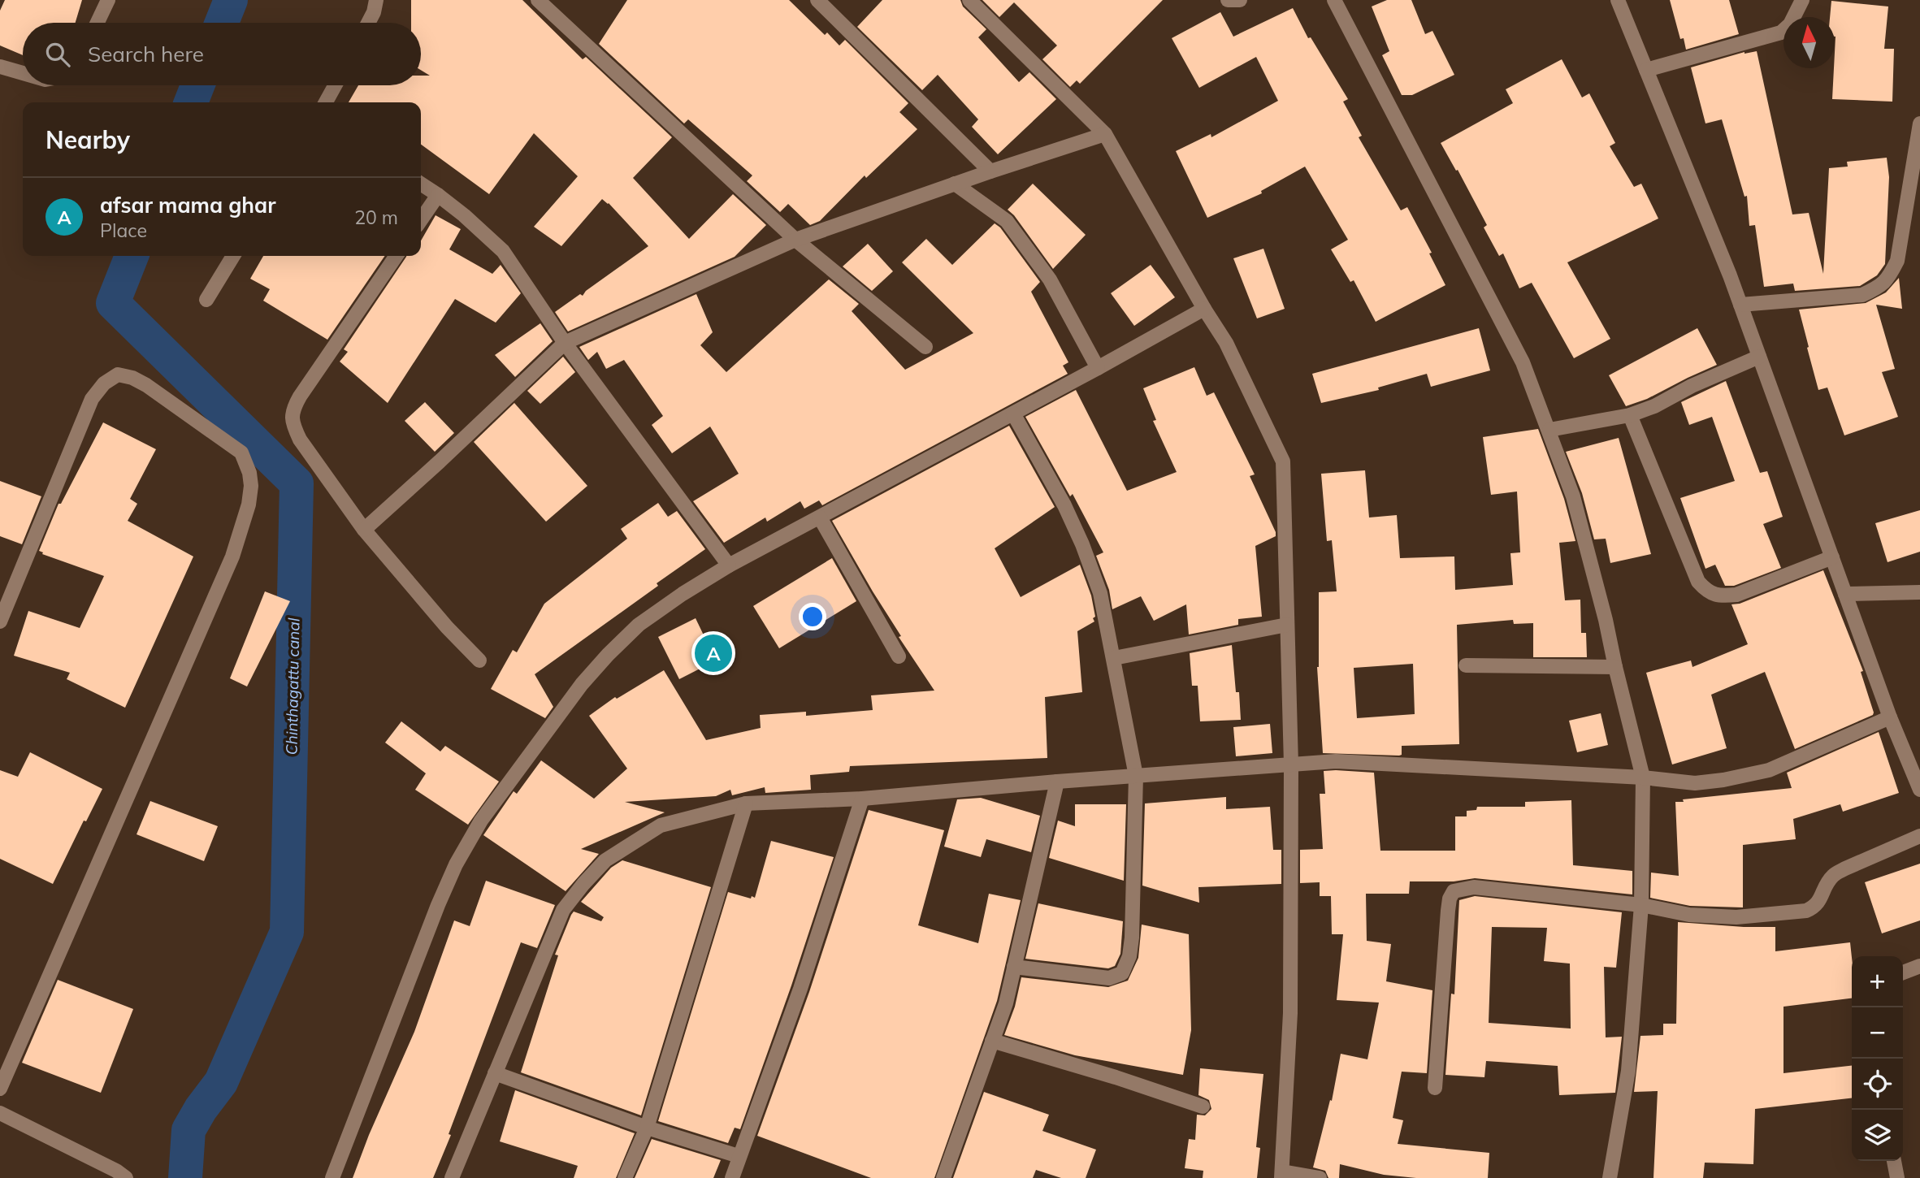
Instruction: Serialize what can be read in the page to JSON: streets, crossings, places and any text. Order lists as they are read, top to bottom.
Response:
{
  "water": ["Chinthagattu canal"],
  "north": "top",
  "page": {
    "search": "Search here",
    "heading": "Nearby",
    "list": [
      {
        "mark": "A",
        "name": "afsar mama ghar",
        "note": "Place",
        "value": "20 m"
      }
    ],
    "pins": "A",
    "map_buttons": ["+", "−"]
  }
}
